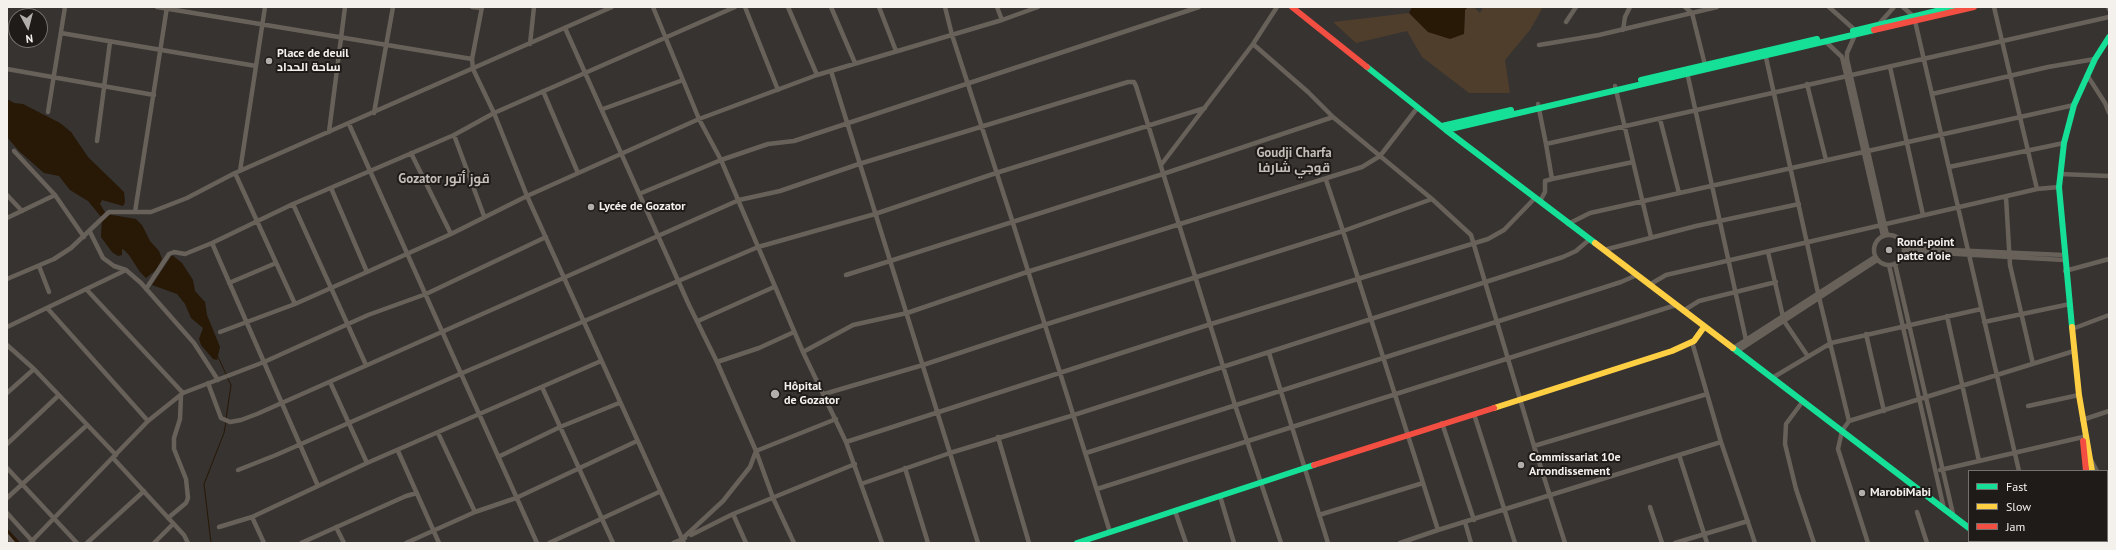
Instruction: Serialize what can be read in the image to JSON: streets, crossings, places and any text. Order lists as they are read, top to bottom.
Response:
{
  "districts": ["Goudji Charfa قوجي شارفا", "Gozator قوز أتور"],
  "places": [
    "Place de deuil ساحة الحداد",
    "Lycée de Gozator",
    "Rond-point patte d'oie",
    "Hôpital de Gozator",
    "Commissariat 10e Arrondissement",
    "MarobiMabi"
  ],
  "legend": ["Fast", "Slow", "Jam"],
  "north": "bottom"
}
